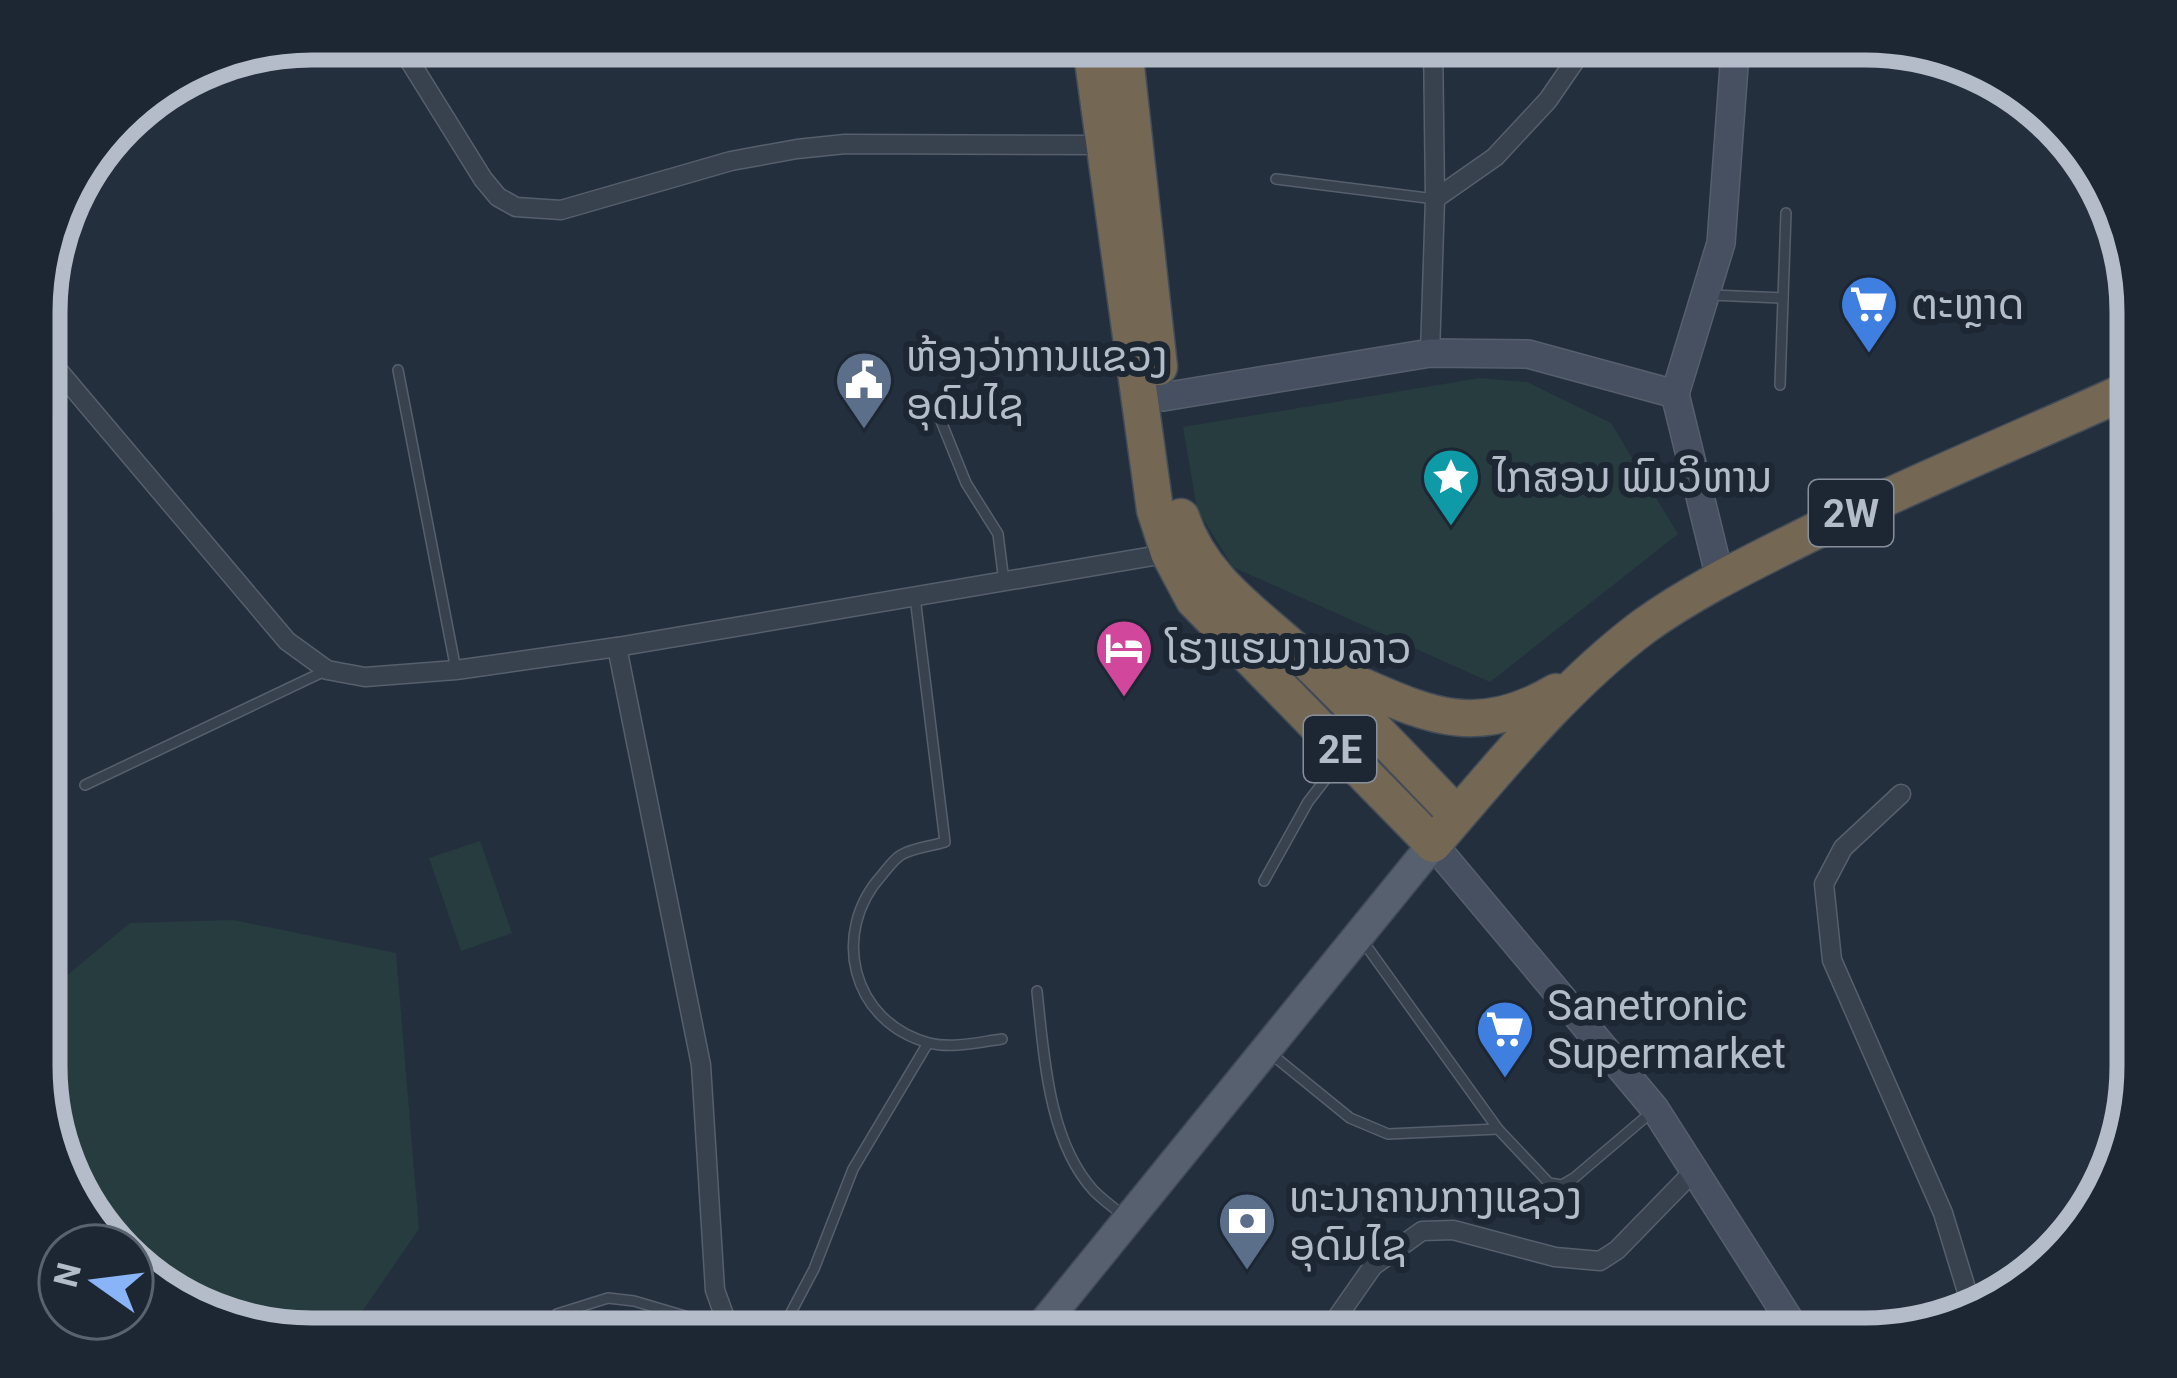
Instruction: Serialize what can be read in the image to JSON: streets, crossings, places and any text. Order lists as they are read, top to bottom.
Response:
{
  "streets": {
    "highway": ["2W", "2E"]
  },
  "crossings": [
    ["2W", "2E"]
  ],
  "places": {
    "supermarket": ["ຕະຫຼາດ", "Sanetronic Supermarket"],
    "public building": ["ຫ້ອງວ່າການແຂວງ ອຸດົມໄຊ"],
    "place": ["ໄກສອນ ພົມວິຫານ"],
    "hotel": ["ໂຮງແຮມງາມລາວ"],
    "bank": ["ທະນາຄານກາງແຊວງ ອຸດົມໄຊ"]
  },
  "north": "left"
}
